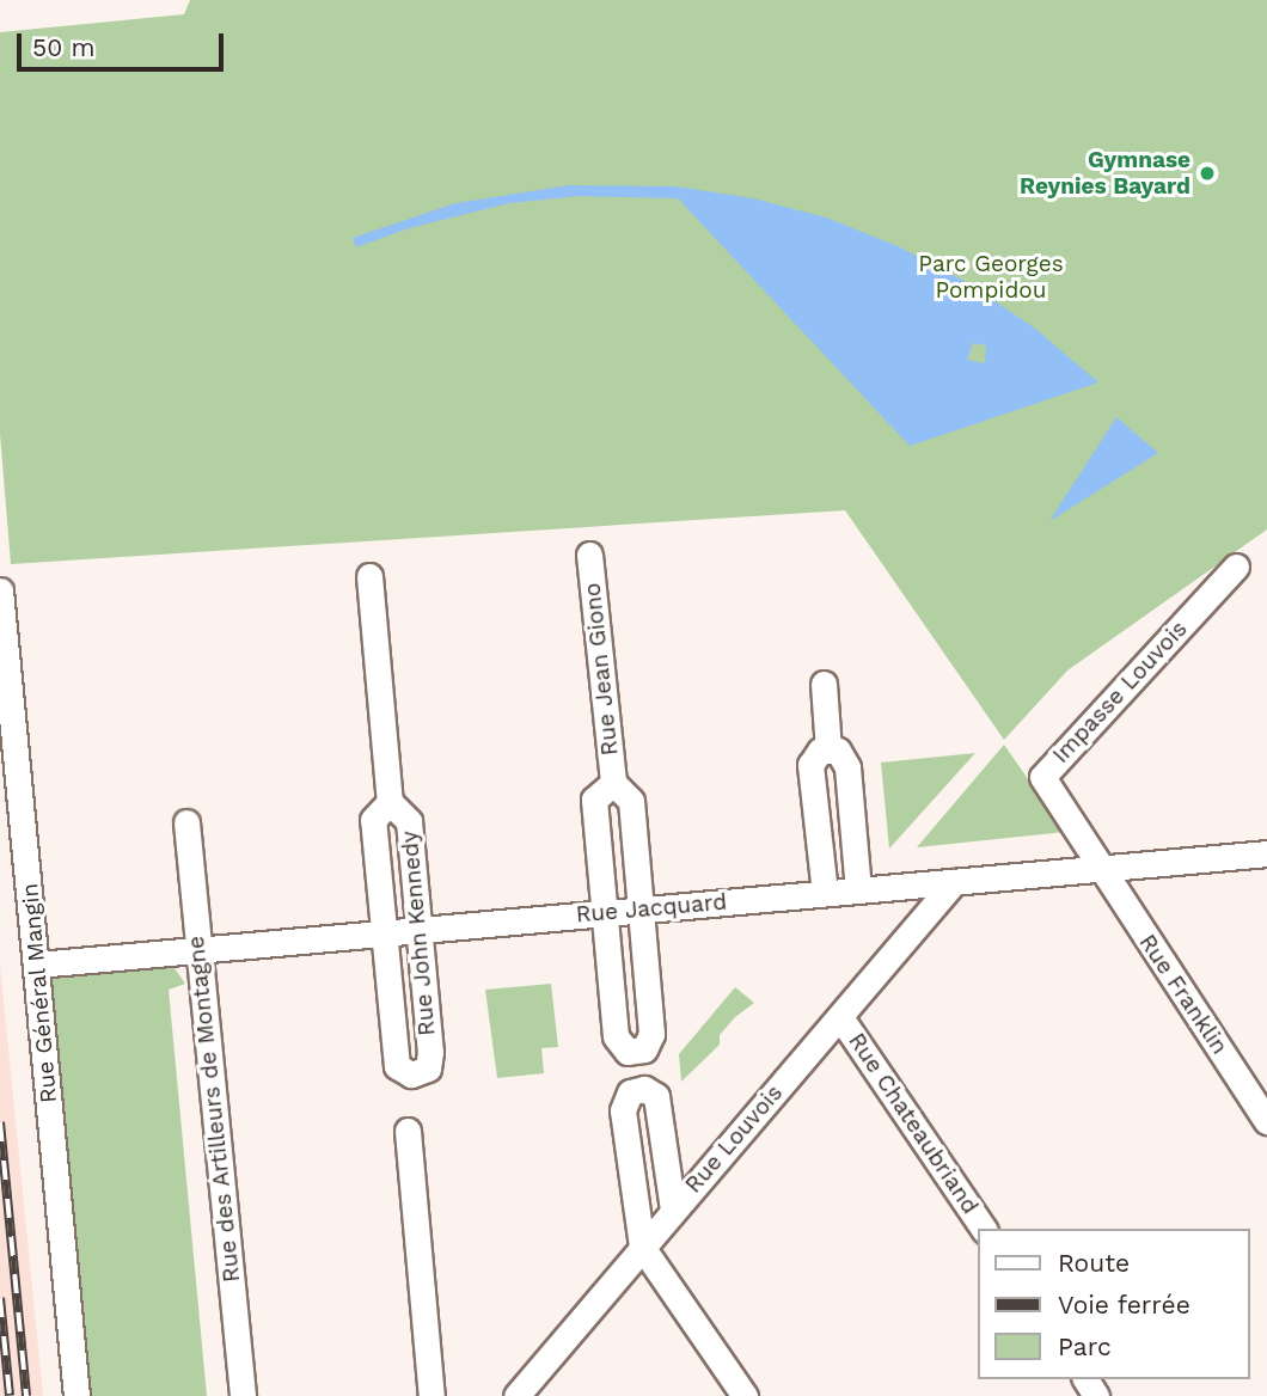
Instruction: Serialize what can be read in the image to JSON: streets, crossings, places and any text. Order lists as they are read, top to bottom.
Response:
{
  "streets": {
    "street": [
      "Rue Jean Giono",
      "Impasse Louvois",
      "Rue Jacquard",
      "Rue John Kennedy",
      "Rue Général Mangin",
      "Rue Franklin",
      "Rue des Artilleurs de Montagne",
      "Rue Chateaubriand",
      "Rue Louvois"
    ]
  },
  "crossings": [
    ["Rue Jean Giono", "Rue Jacquard"],
    ["Impasse Louvois", "Rue Jacquard"],
    ["Impasse Louvois", "Rue Franklin"],
    ["Rue Jacquard", "Rue John Kennedy"],
    ["Rue Jacquard", "Rue Général Mangin"],
    ["Rue Jacquard", "Rue Franklin"],
    ["Rue Jacquard", "Rue des Artilleurs de Montagne"],
    ["Rue Jacquard", "Rue Louvois"],
    ["Rue Chateaubriand", "Rue Louvois"]
  ],
  "parks": ["Parc Georges Pompidou"],
  "places": ["Gymnase Reynies Bayard"],
  "legend": ["Route", "Voie ferrée", "Parc"],
  "scale_bar": "50 m"
}
